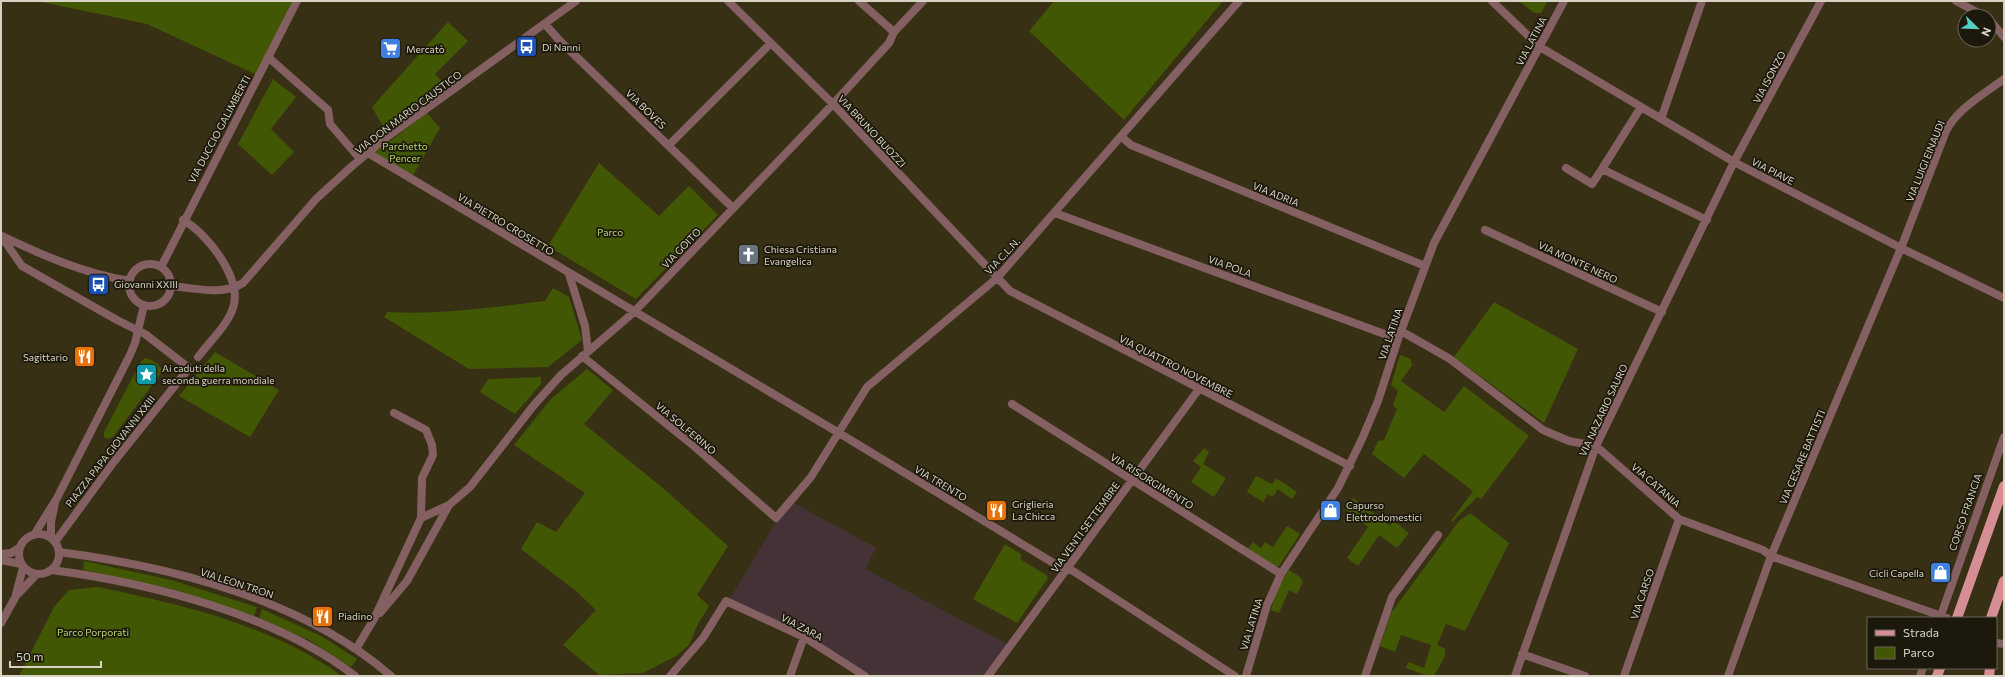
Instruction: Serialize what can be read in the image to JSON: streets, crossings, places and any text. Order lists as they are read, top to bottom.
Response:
{
  "streets": {
    "street": [
      "VIA LATINA",
      "VIA ISONZO",
      "VIA BOVES",
      "VIA DON MARIO CAUSTICO",
      "VIA DUCCIO GALIMBERTI",
      "VIA BRUNO BUOZZI",
      "VIA LUIGI EINAUDI",
      "VIA PIAVE",
      "VIA ADRIA",
      "VIA PIETRO CROSETTO",
      "VIA GOITO",
      "VIA C.L.N.",
      "VIA MONTE NERO",
      "VIA POLA",
      "VIA QUATTRO NOVEMBRE",
      "VIA NAZARIO SAURO",
      "VIA SOLFERINO",
      "PIAZZA PAPA GIOVANNI XXIII",
      "VIA CESARE BATTISTI",
      "VIA RISORGIMENTO",
      "VIA TRENTO",
      "VIA CATANIA",
      "CORSO FRANCIA",
      "VIA VENTI SETTEMBRE",
      "VIA LEON TRON",
      "VIA CARSO",
      "VIA ZARA"
    ]
  },
  "crossings": [
    ["VIA LATINA", "VIA PIAVE"],
    ["VIA LATINA", "VIA ADRIA"],
    ["VIA LATINA", "VIA POLA"],
    ["VIA LATINA", "VIA QUATTRO NOVEMBRE"],
    ["VIA LATINA", "VIA RISORGIMENTO"],
    ["VIA ISONZO", "VIA PIAVE"],
    ["VIA ISONZO", "VIA NAZARIO SAURO"],
    ["VIA BOVES", "VIA DON MARIO CAUSTICO"],
    ["VIA BOVES", "VIA GOITO"],
    ["VIA DON MARIO CAUSTICO", "VIA PIETRO CROSETTO"],
    ["VIA DUCCIO GALIMBERTI", "PIAZZA PAPA GIOVANNI XXIII"],
    ["VIA BRUNO BUOZZI", "VIA GOITO"],
    ["VIA BRUNO BUOZZI", "VIA C.L.N."],
    ["VIA BRUNO BUOZZI", "VIA QUATTRO NOVEMBRE"],
    ["VIA LUIGI EINAUDI", "VIA PIAVE"],
    ["VIA LUIGI EINAUDI", "VIA CESARE BATTISTI"],
    ["VIA PIAVE", "VIA NAZARIO SAURO"],
    ["VIA PIAVE", "VIA CESARE BATTISTI"],
    ["VIA ADRIA", "VIA C.L.N."],
    ["VIA PIETRO CROSETTO", "VIA GOITO"],
    ["VIA PIETRO CROSETTO", "VIA TRENTO"],
    ["VIA GOITO", "VIA SOLFERINO"],
    ["VIA GOITO", "VIA TRENTO"],
    ["VIA GOITO", "VIA LEON TRON"],
    ["VIA C.L.N.", "VIA POLA"],
    ["VIA C.L.N.", "VIA QUATTRO NOVEMBRE"],
    ["VIA C.L.N.", "VIA SOLFERINO"],
    ["VIA C.L.N.", "VIA TRENTO"],
    ["VIA MONTE NERO", "VIA NAZARIO SAURO"],
    ["VIA QUATTRO NOVEMBRE", "VIA VENTI SETTEMBRE"],
    ["VIA NAZARIO SAURO", "VIA CATANIA"],
    ["PIAZZA PAPA GIOVANNI XXIII", "VIA LEON TRON"],
    ["VIA CESARE BATTISTI", "VIA CATANIA"],
    ["VIA RISORGIMENTO", "VIA VENTI SETTEMBRE"],
    ["VIA TRENTO", "VIA VENTI SETTEMBRE"],
    ["VIA CATANIA", "CORSO FRANCIA"],
    ["VIA CATANIA", "VIA CARSO"]
  ],
  "parks": ["Parchetto Pencer", "Parco", "Parco Porporati"],
  "places": {
    "bus stop": ["Di Nanni", "Giovanni XXIII"],
    "supermarket": ["Mercatò"],
    "church": ["Chiesa Cristiana Evangelica"],
    "restaurant": ["Sagittario", "Griglieria La Chicca", "Piadino"],
    "place": ["Ai caduti della seconda guerra mondiale"],
    "shop": ["Capurso Elettrodomestici", "Cicli Capella"]
  },
  "legend": ["Strada", "Parco"],
  "scale_bar": "50 m",
  "north": "bottom right"
}
